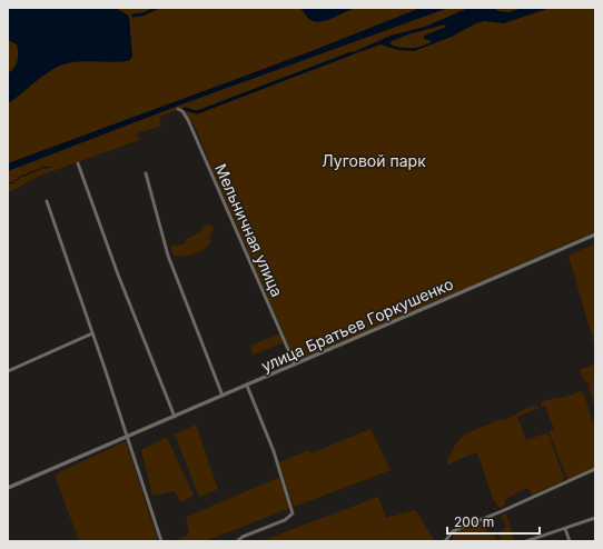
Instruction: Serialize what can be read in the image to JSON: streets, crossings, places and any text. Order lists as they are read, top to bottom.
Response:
{
  "streets": {
    "street": ["Мельничная улица", "улица Братьев Горкушенко"]
  },
  "crossings": [
    ["Мельничная улица", "улица Братьев Горкушенко"]
  ],
  "parks": ["Луговой парк"],
  "scale_bar": "200 m"
}
